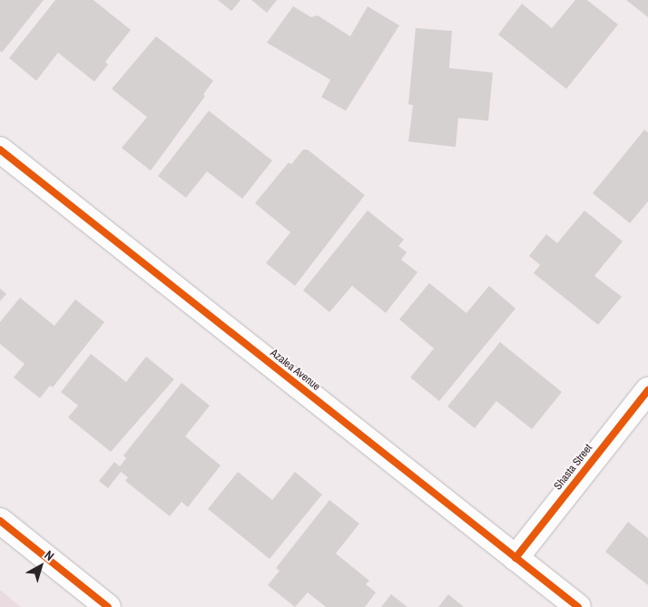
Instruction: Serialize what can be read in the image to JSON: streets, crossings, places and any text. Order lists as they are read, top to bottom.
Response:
{
  "streets": {
    "street": ["Azalea Avenue", "Shasta Street"]
  },
  "crossings": [
    ["Azalea Avenue", "Shasta Street"]
  ],
  "north": "top right"
}
